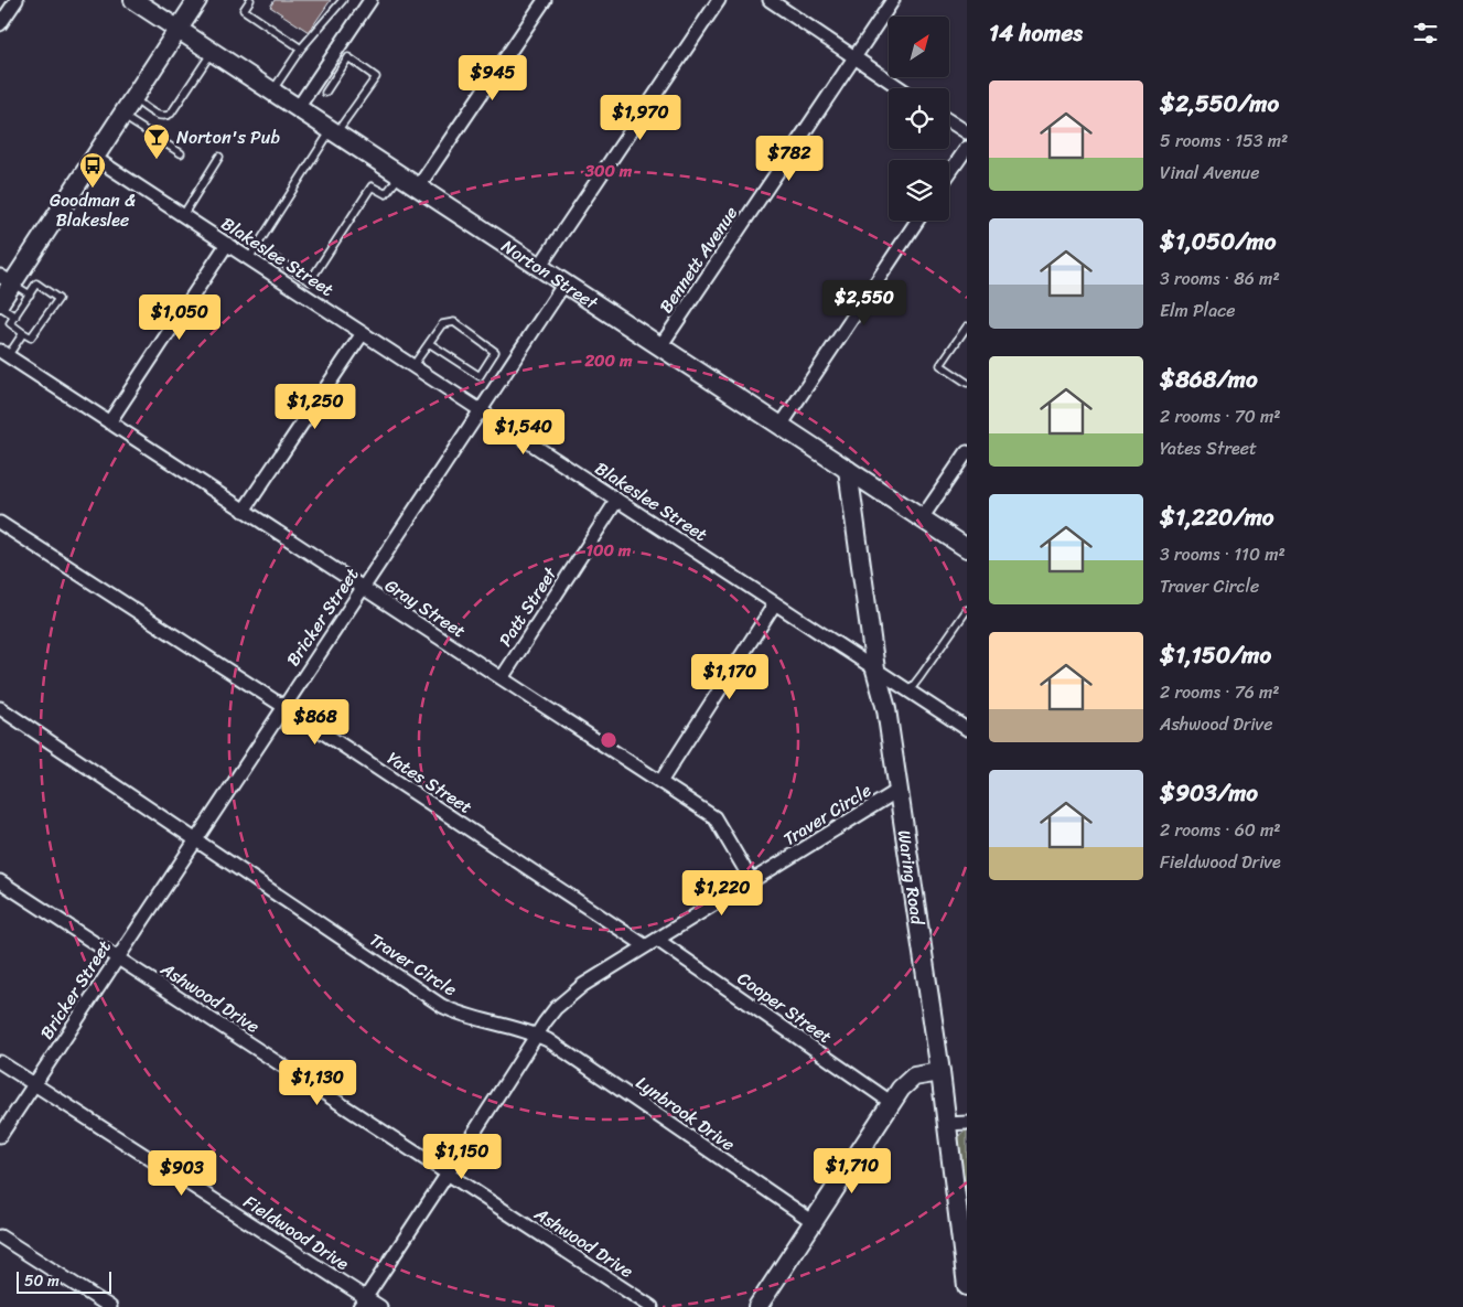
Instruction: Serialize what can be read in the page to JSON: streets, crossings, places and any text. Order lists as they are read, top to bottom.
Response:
{
  "streets": {
    "main road": ["Norton Street", "Waring Road"],
    "street": [
      "Blakeslee Street",
      "Bennett Avenue",
      "Patt Street",
      "Gray Street",
      "Bricker Street",
      "Yates Street",
      "Traver Circle",
      "Ashwood Drive",
      "Cooper Street",
      "Lynbrook Drive",
      "Fieldwood Drive"
    ]
  },
  "crossings": [
    ["Blakeslee Street", "Patt Street"],
    ["Blakeslee Street", "Bricker Street"],
    ["Blakeslee Street", "Waring Road"],
    ["Bennett Avenue", "Norton Street"],
    ["Norton Street", "Bricker Street"],
    ["Norton Street", "Waring Road"],
    ["Patt Street", "Gray Street"],
    ["Gray Street", "Bricker Street"],
    ["Gray Street", "Traver Circle"],
    ["Bricker Street", "Yates Street"],
    ["Bricker Street", "Traver Circle"],
    ["Bricker Street", "Ashwood Drive"],
    ["Bricker Street", "Fieldwood Drive"],
    ["Yates Street", "Traver Circle"],
    ["Yates Street", "Cooper Street"],
    ["Traver Circle", "Waring Road"],
    ["Traver Circle", "Cooper Street"],
    ["Traver Circle", "Lynbrook Drive"]
  ],
  "places": {
    "bar": ["Norton's Pub"],
    "bus stop": ["Goodman & Blakeslee"]
  },
  "scale_bar": "50 m",
  "north": "top right",
  "page": {
    "heading": "14 homes",
    "price": [
      "$945",
      "$1,970",
      "$782",
      "$2,550",
      "$1,050",
      "$1,250",
      "$1,540",
      "$1,170",
      "$868",
      "$1,220",
      "$1,130",
      "$1,150",
      "$1,710",
      "$903"
    ],
    "list": [
      {
        "name": "$2,550/mo",
        "note": "5 rooms · 153 m² · Vinal Avenue"
      },
      {
        "name": "$1,050/mo",
        "note": "3 rooms · 86 m² · Elm Place"
      },
      {
        "name": "$868/mo",
        "note": "2 rooms · 70 m² · Yates Street"
      },
      {
        "name": "$1,220/mo",
        "note": "3 rooms · 110 m² · Traver Circle"
      },
      {
        "name": "$1,150/mo",
        "note": "2 rooms · 76 m² · Ashwood Drive"
      },
      {
        "name": "$903/mo",
        "note": "2 rooms · 60 m² · Fieldwood Drive"
      }
    ],
    "scale": "50 m"
  },
  "rings": ["300 m", "200 m", "100 m"]
}
